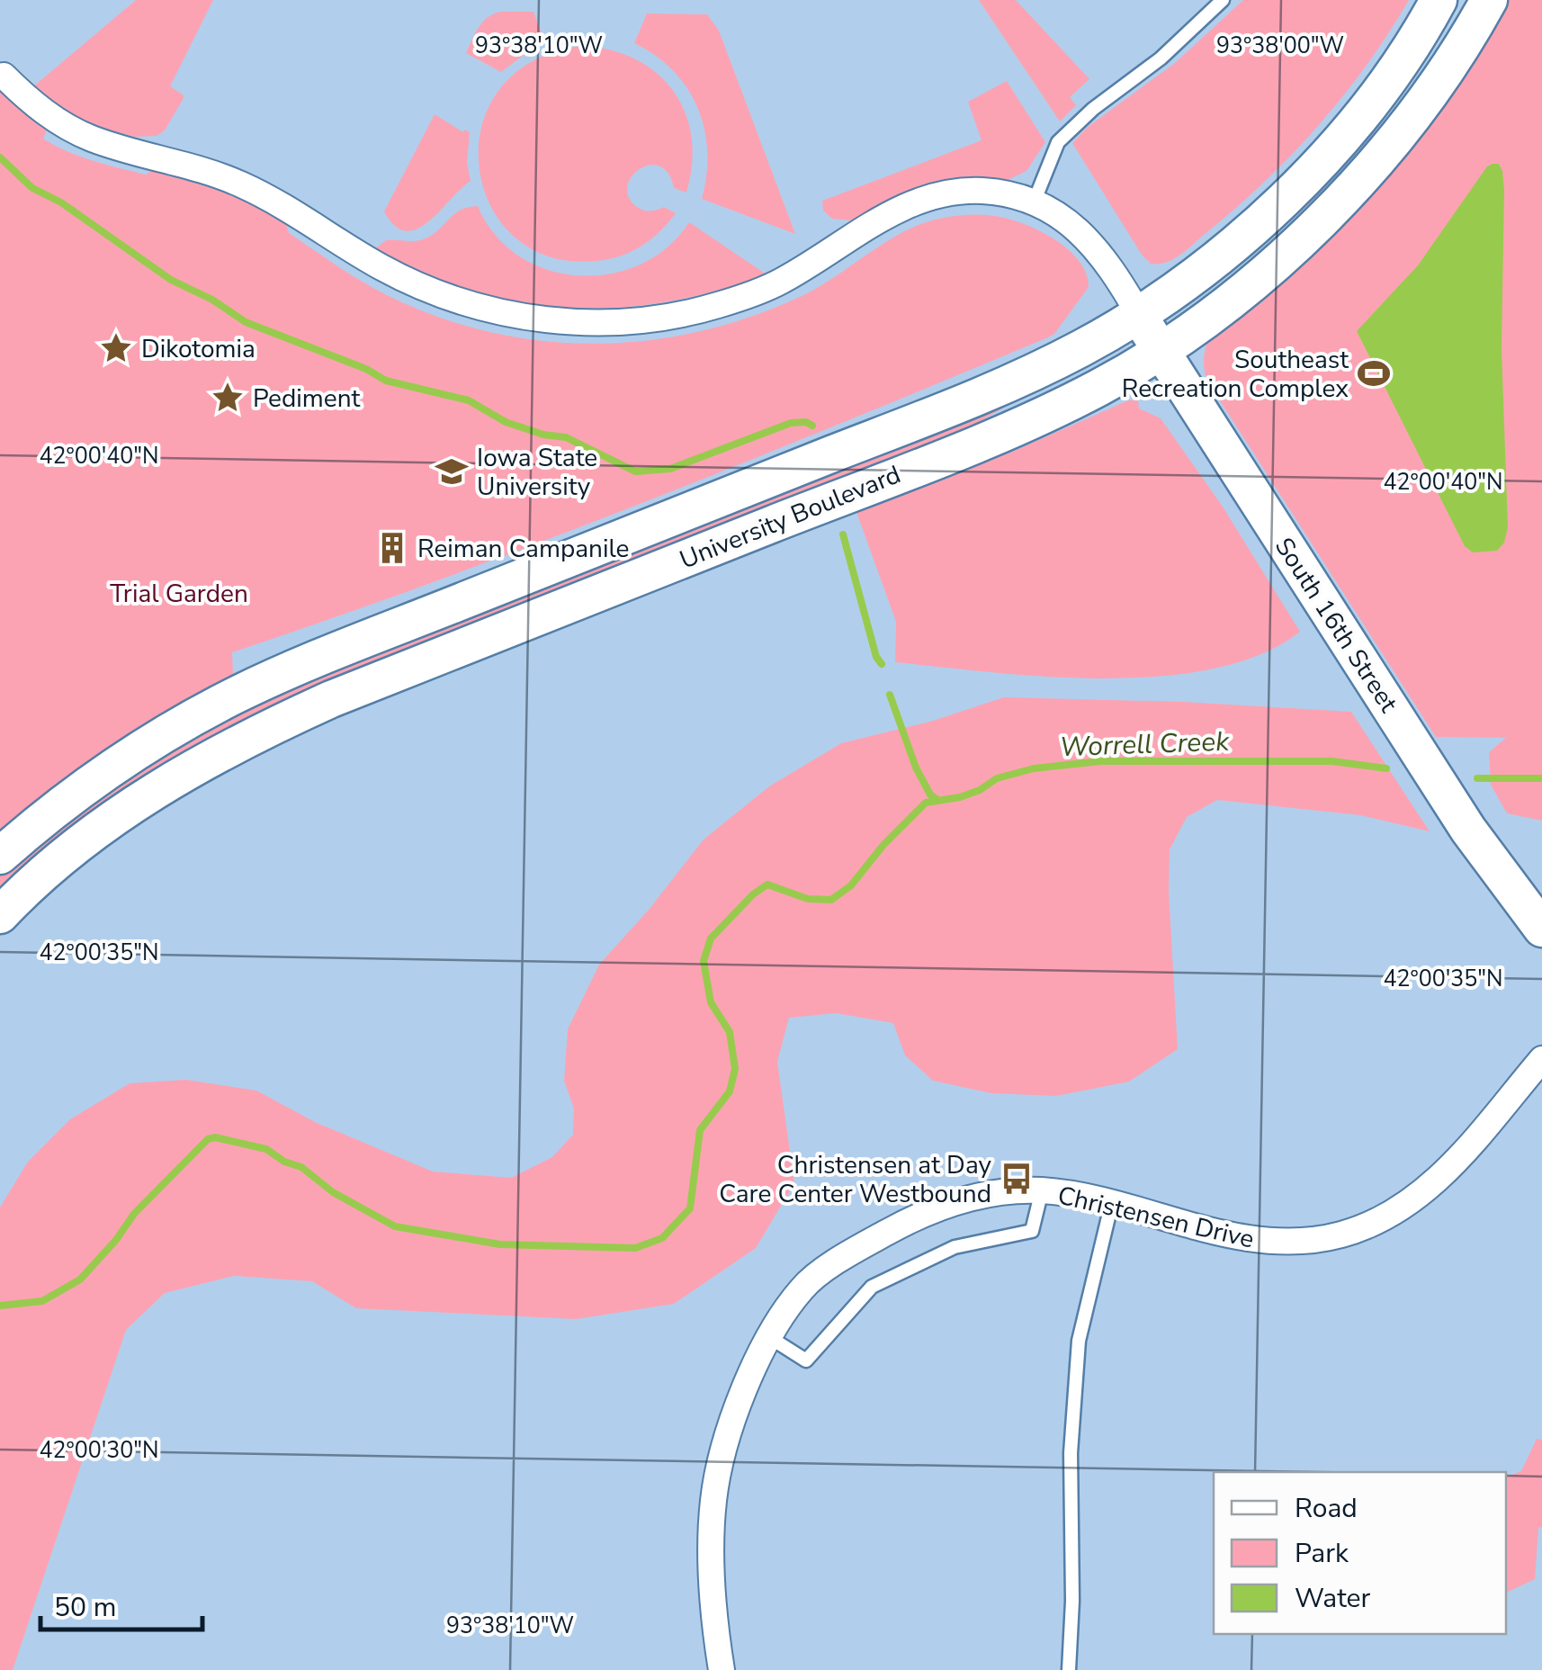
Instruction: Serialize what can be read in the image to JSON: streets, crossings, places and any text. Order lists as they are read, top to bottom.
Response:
{
  "streets": {
    "main road": ["University Boulevard", "South 16th Street"],
    "street": ["Christensen Drive"]
  },
  "crossings": [
    ["University Boulevard", "South 16th Street"]
  ],
  "water": ["Worrell Creek"],
  "parks": ["Trial Garden"],
  "places": {
    "place": ["Dikotomia", "Pediment"],
    "sports": ["Southeast Recreation Complex"],
    "school or university": ["Iowa State University"],
    "building": ["Reiman Campanile"],
    "bus stop": ["Christensen at Day Care Center Westbound"]
  },
  "legend": ["Road", "Park", "Water"],
  "scale_bar": "50 m",
  "coordinates": [
    "93°38'10\"W",
    "93°38'00\"W",
    "42°00'40\"N",
    "42°00'35\"N",
    "42°00'30\"N"
  ]
}
